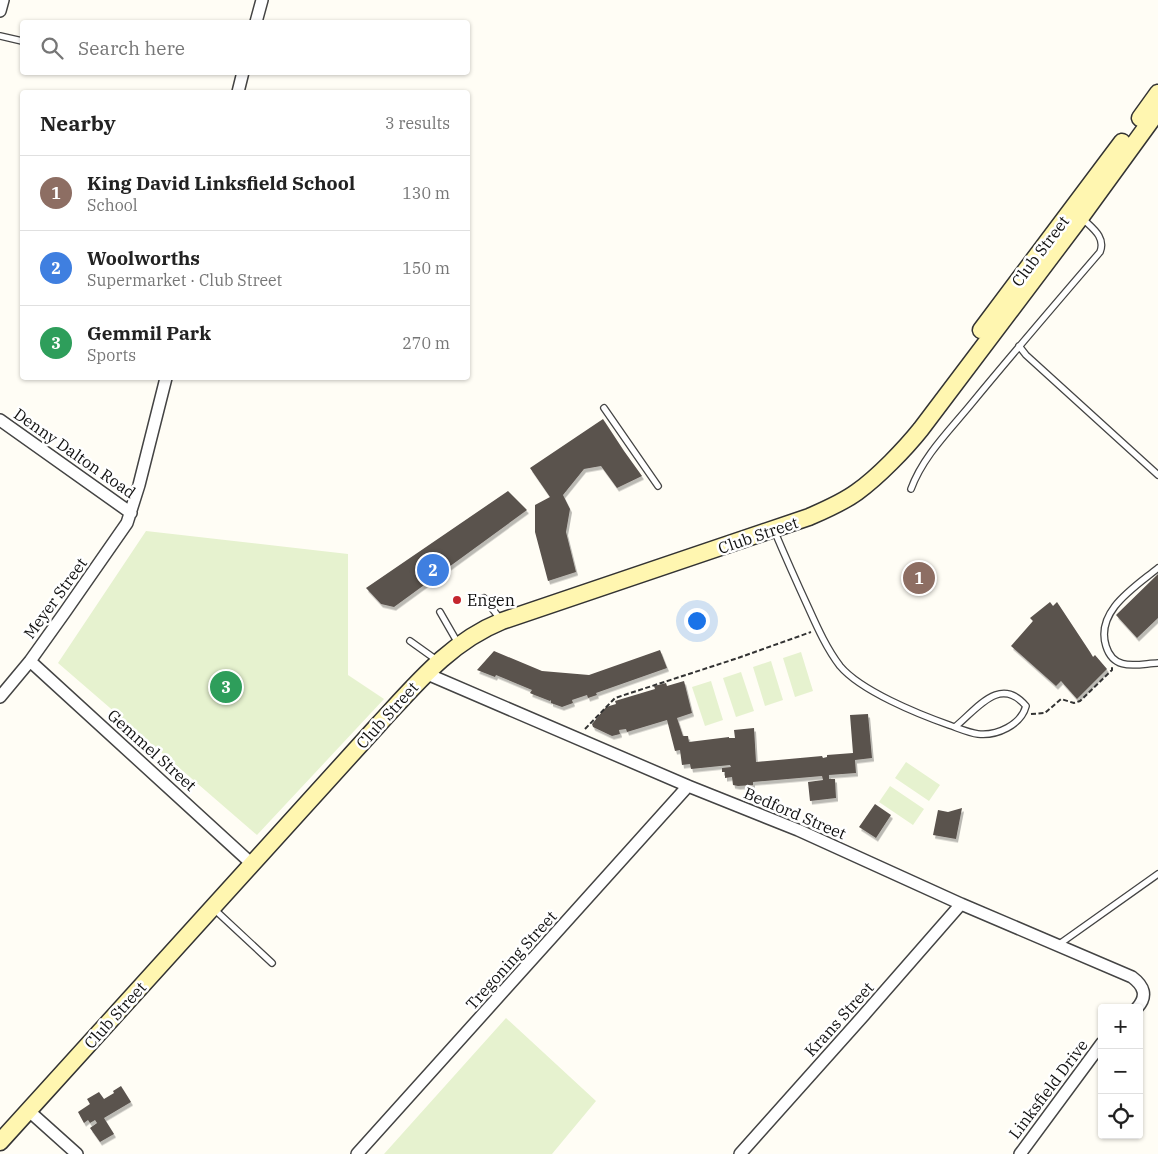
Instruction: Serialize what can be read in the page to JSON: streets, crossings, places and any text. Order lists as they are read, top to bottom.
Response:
{
  "streets": {
    "main road": ["Club Street"],
    "street": [
      "Denny Dalton Road",
      "Meyer Street",
      "Gemmel Street",
      "Bedford Street",
      "Tregoning Street",
      "Krans Street",
      "Linksfield Drive"
    ]
  },
  "crossings": [
    ["Club Street", "Gemmel Street"],
    ["Club Street", "Bedford Street"],
    ["Denny Dalton Road", "Meyer Street"],
    ["Meyer Street", "Gemmel Street"],
    ["Bedford Street", "Tregoning Street"],
    ["Bedford Street", "Krans Street"]
  ],
  "places": ["Engen"],
  "page": {
    "search": "Search here",
    "heading": ["Nearby", "3 results"],
    "list": [
      {
        "mark": "1",
        "name": "King David Linksfield School",
        "note": "School",
        "value": "130 m"
      },
      {
        "mark": "2",
        "name": "Woolworths",
        "note": "Supermarket · Club Street",
        "value": "150 m"
      },
      {
        "mark": "3",
        "name": "Gemmil Park",
        "note": "Sports",
        "value": "270 m"
      }
    ],
    "pins": ["2", "1", "3"],
    "map_buttons": ["+", "−"]
  }
}
